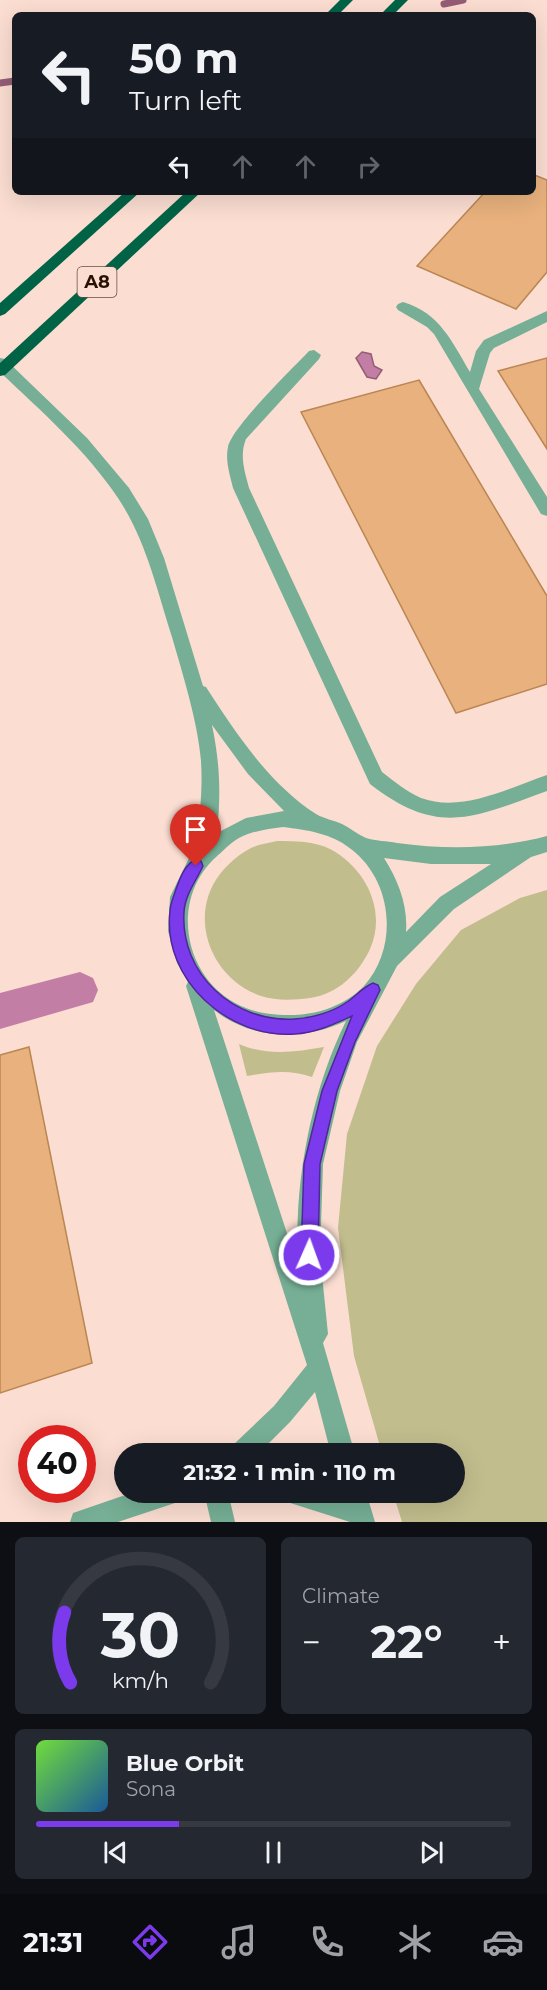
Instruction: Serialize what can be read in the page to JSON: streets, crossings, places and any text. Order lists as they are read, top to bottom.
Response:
{
  "streets": {
    "highway": ["A8"]
  },
  "page": {
    "turn": ["50 m", "Turn left"],
    "limit": "40",
    "trip": "21:32 · 1 min · 110 m",
    "tile": "Climate",
    "heat": ["−", "22°", "+"],
    "song": ["Blue Orbit", "Sona"],
    "tabs": "21:31",
    "gauge": ["30", "km/h"]
  }
}
